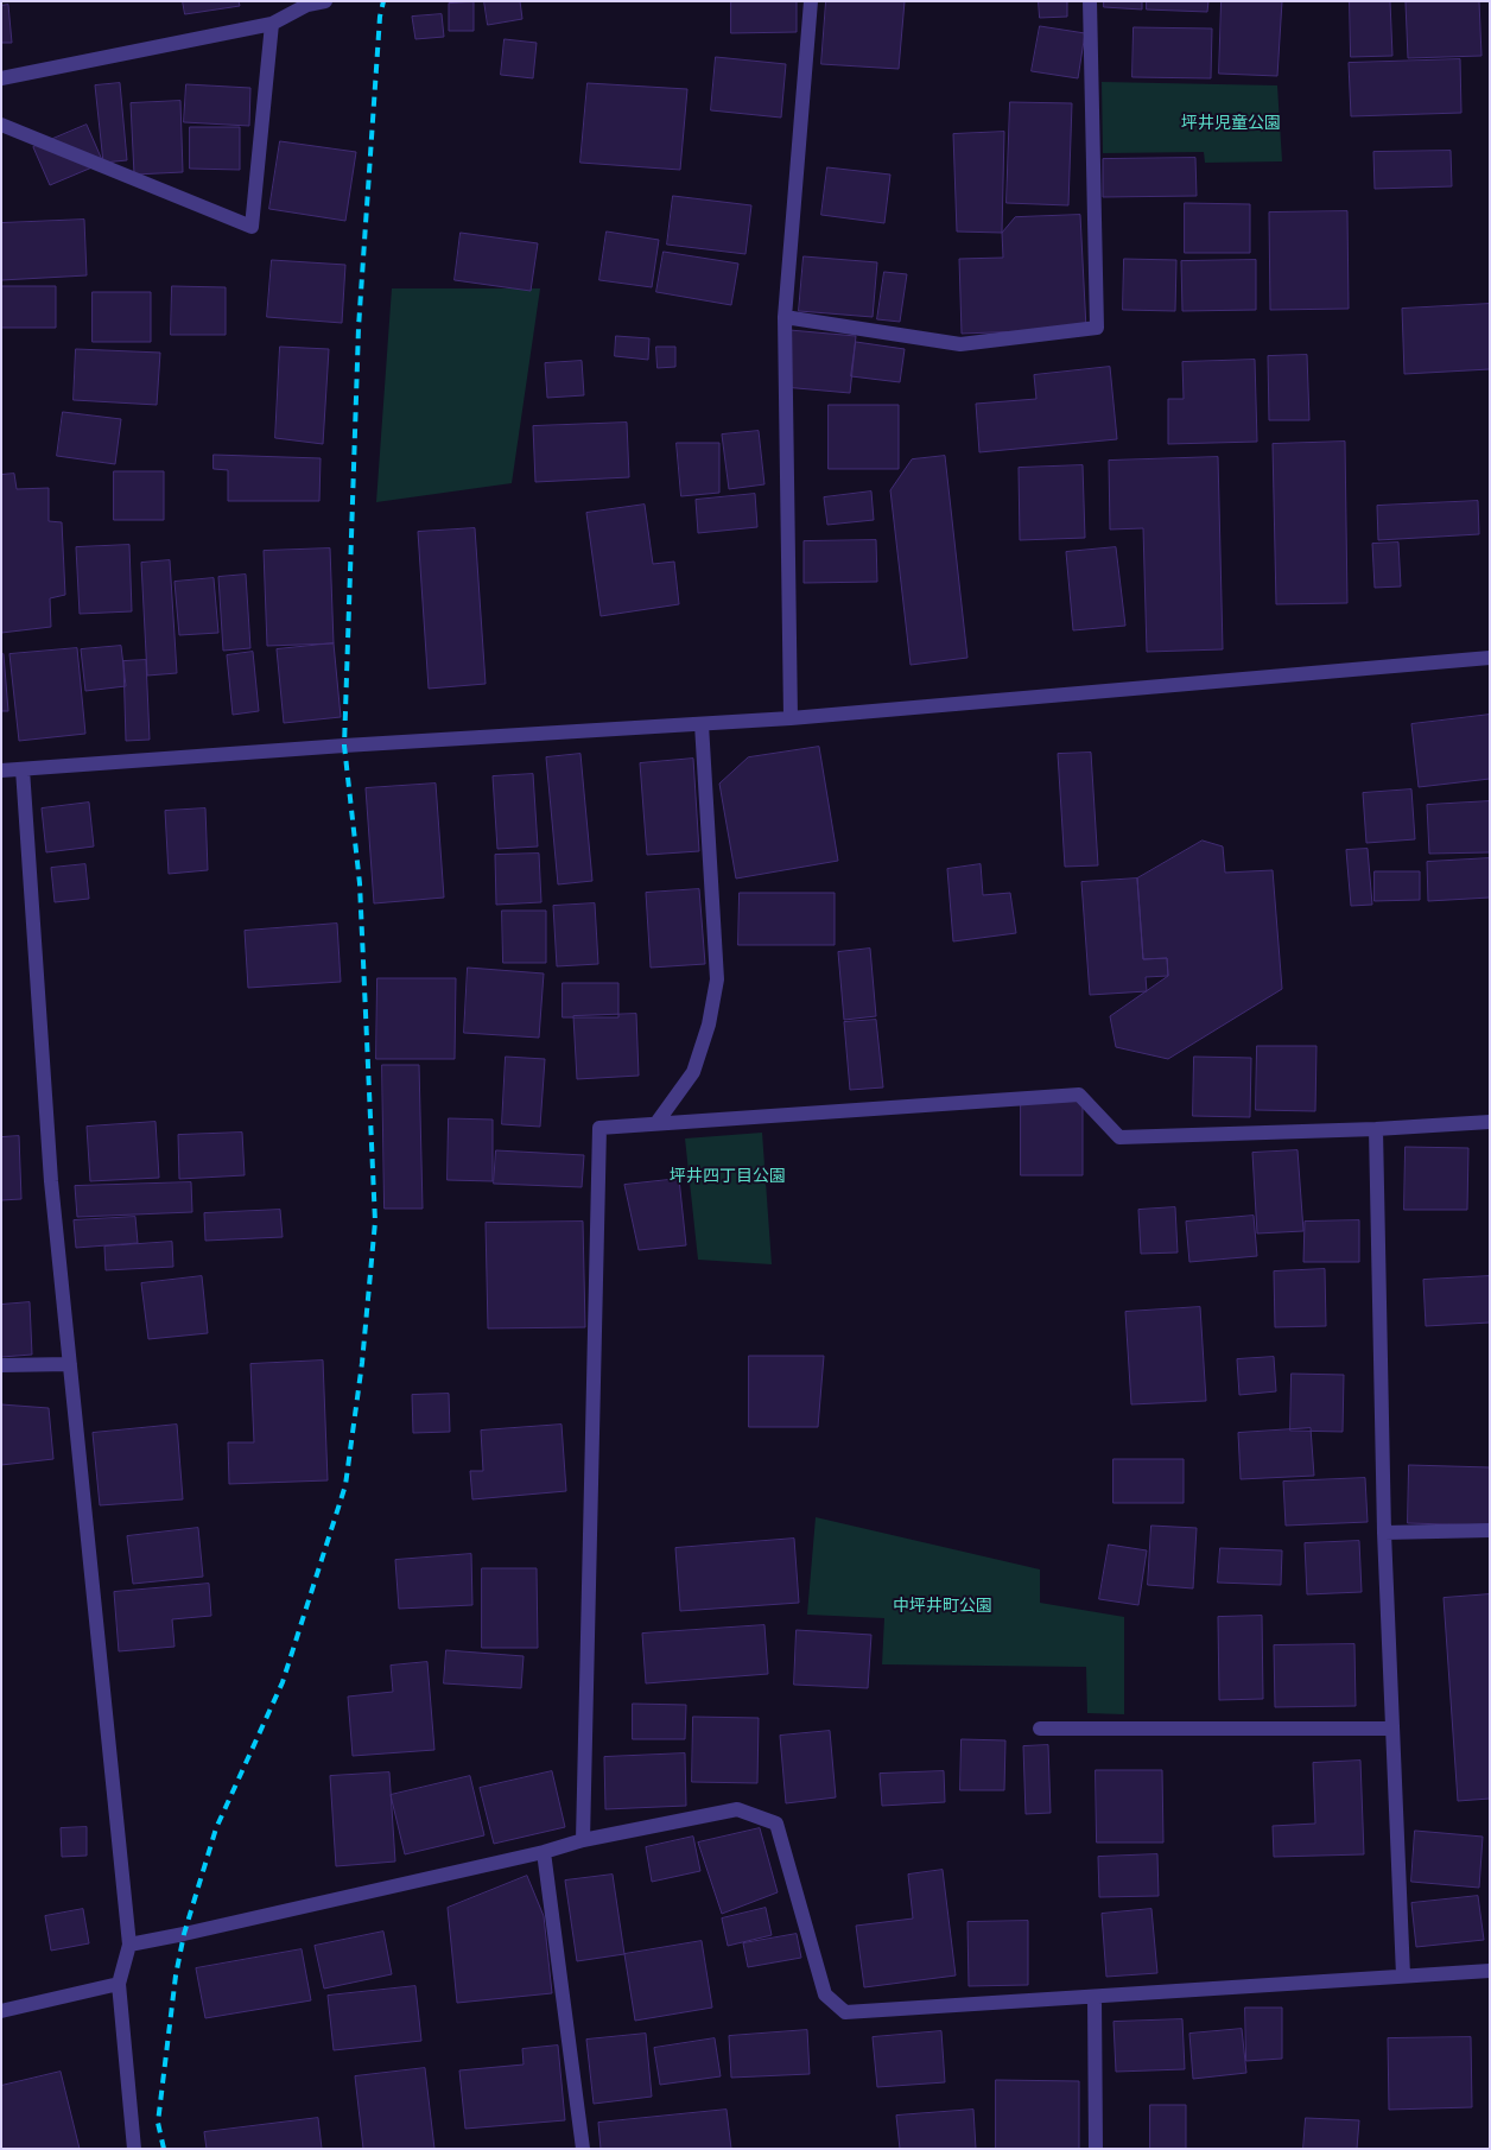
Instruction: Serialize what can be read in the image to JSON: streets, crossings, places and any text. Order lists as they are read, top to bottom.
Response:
{
  "parks": ["坪井児童公園", "坪井四丁目公園", "中坪井町公園"]
}
